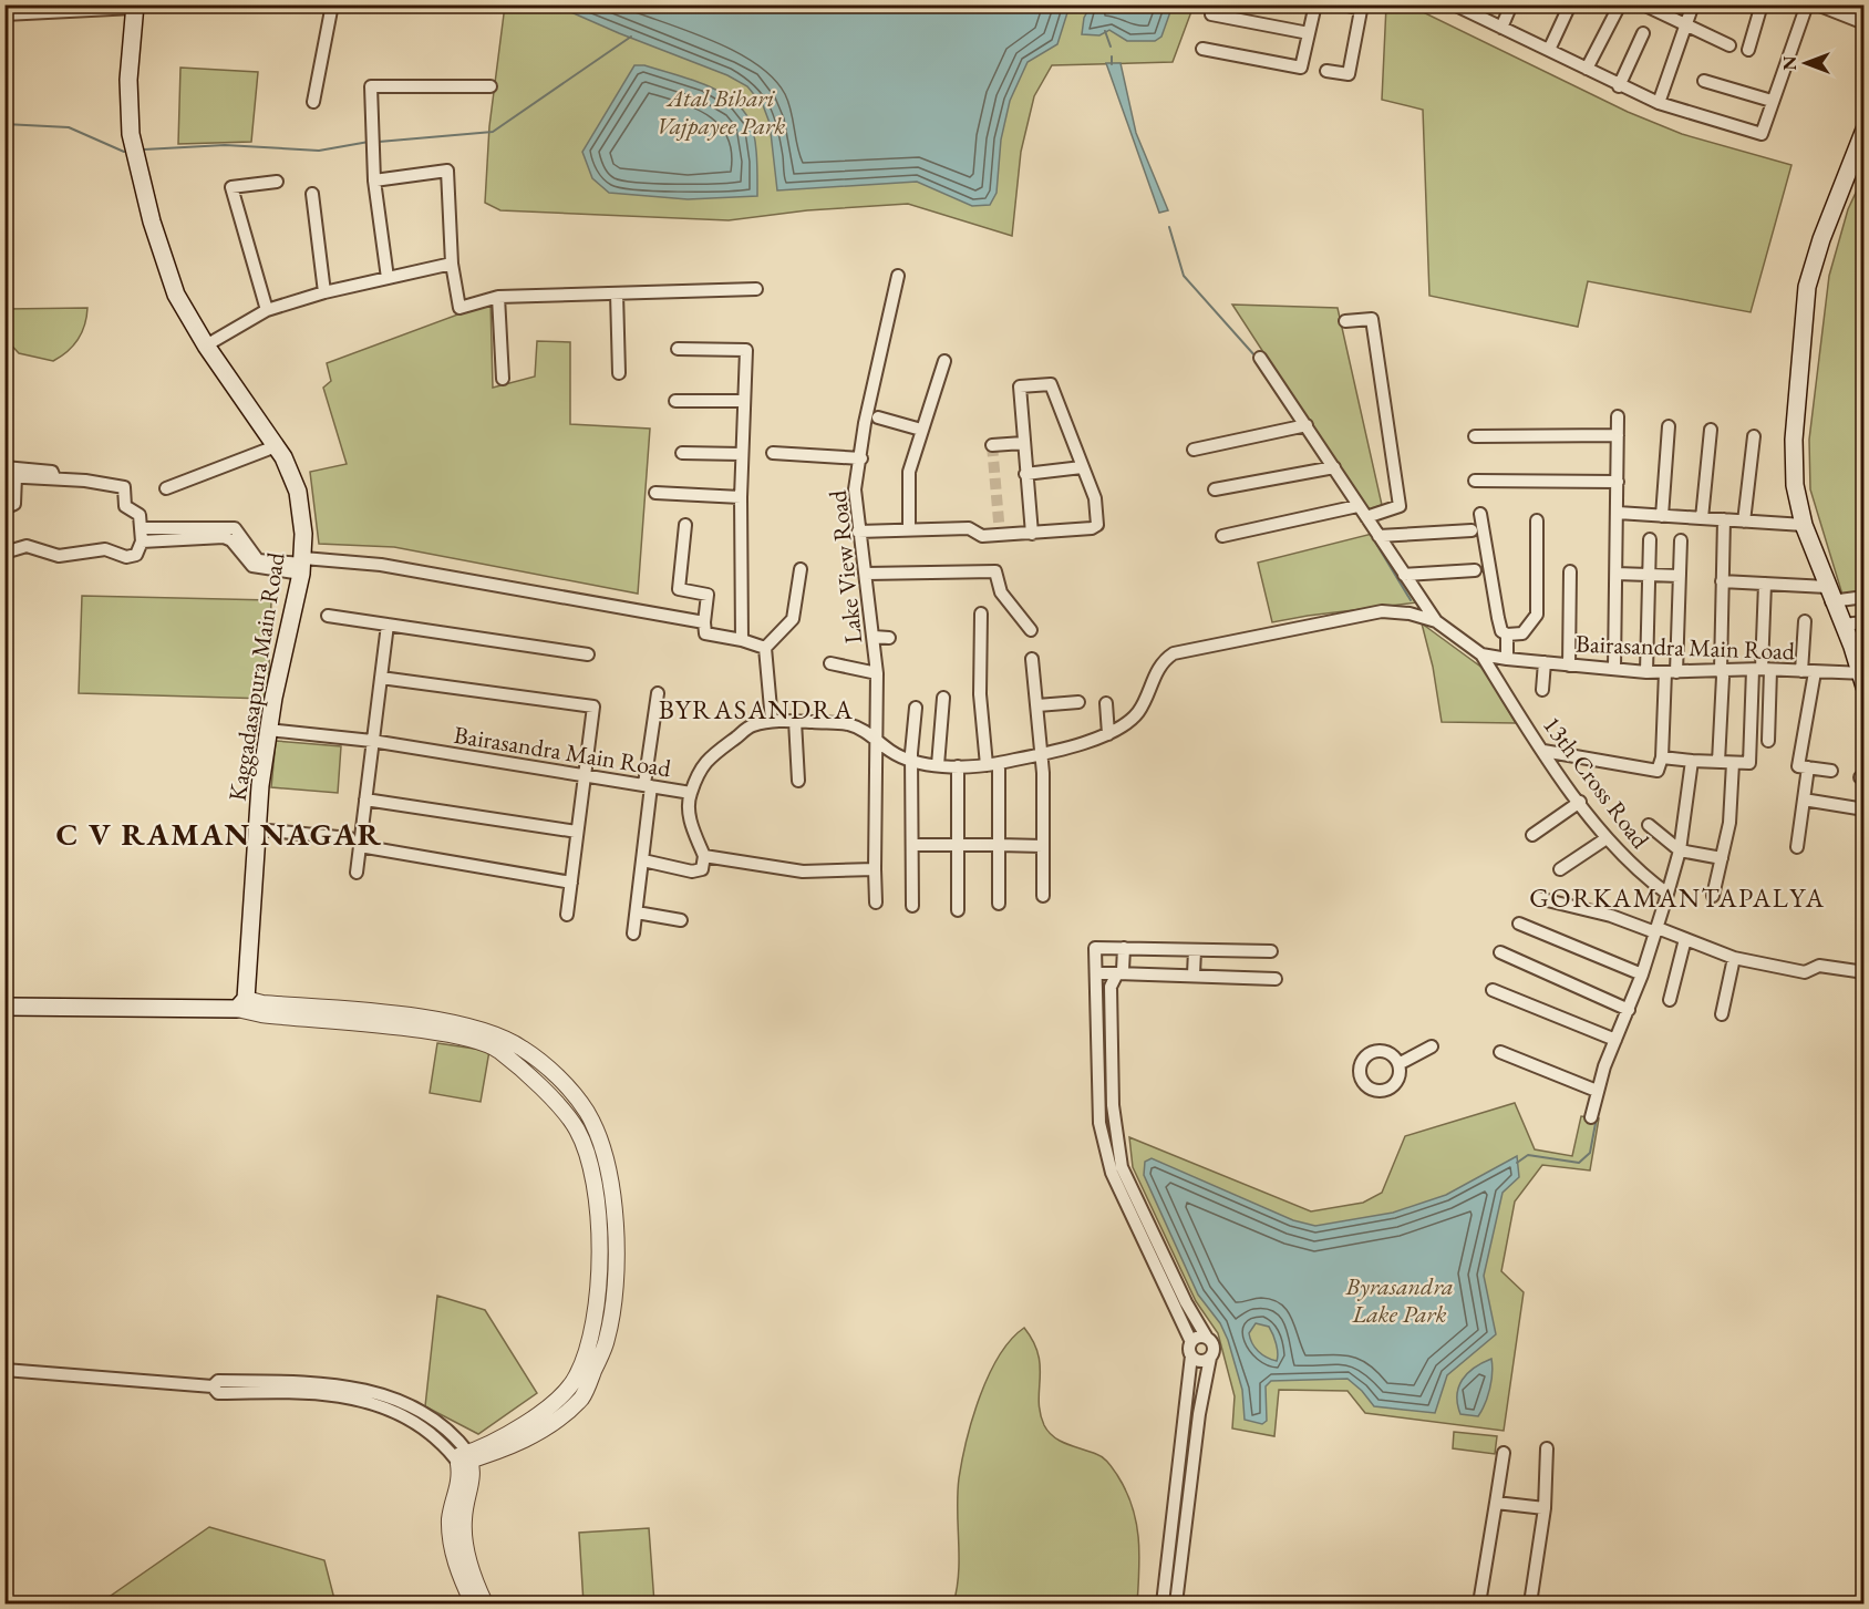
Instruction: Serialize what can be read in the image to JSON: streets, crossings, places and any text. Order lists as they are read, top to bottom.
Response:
{
  "streets": {
    "main road": ["Kaggadasapura Main Road"],
    "street": ["Lake View Road", "Bairasandra Main Road", "13th Cross Road"]
  },
  "crossings": [
    ["Lake View Road", "Bairasandra Main Road"],
    ["Bairasandra Main Road", "Kaggadasapura Main Road"],
    ["Bairasandra Main Road", "13th Cross Road"]
  ],
  "districts": ["BYRASANDRA", "C V RAMAN NAGAR", "GORKAMANTAPALYA"],
  "parks": ["Atal Bihari Vajpayee Park", "Byrasandra Lake Park"],
  "north": "left"
}
